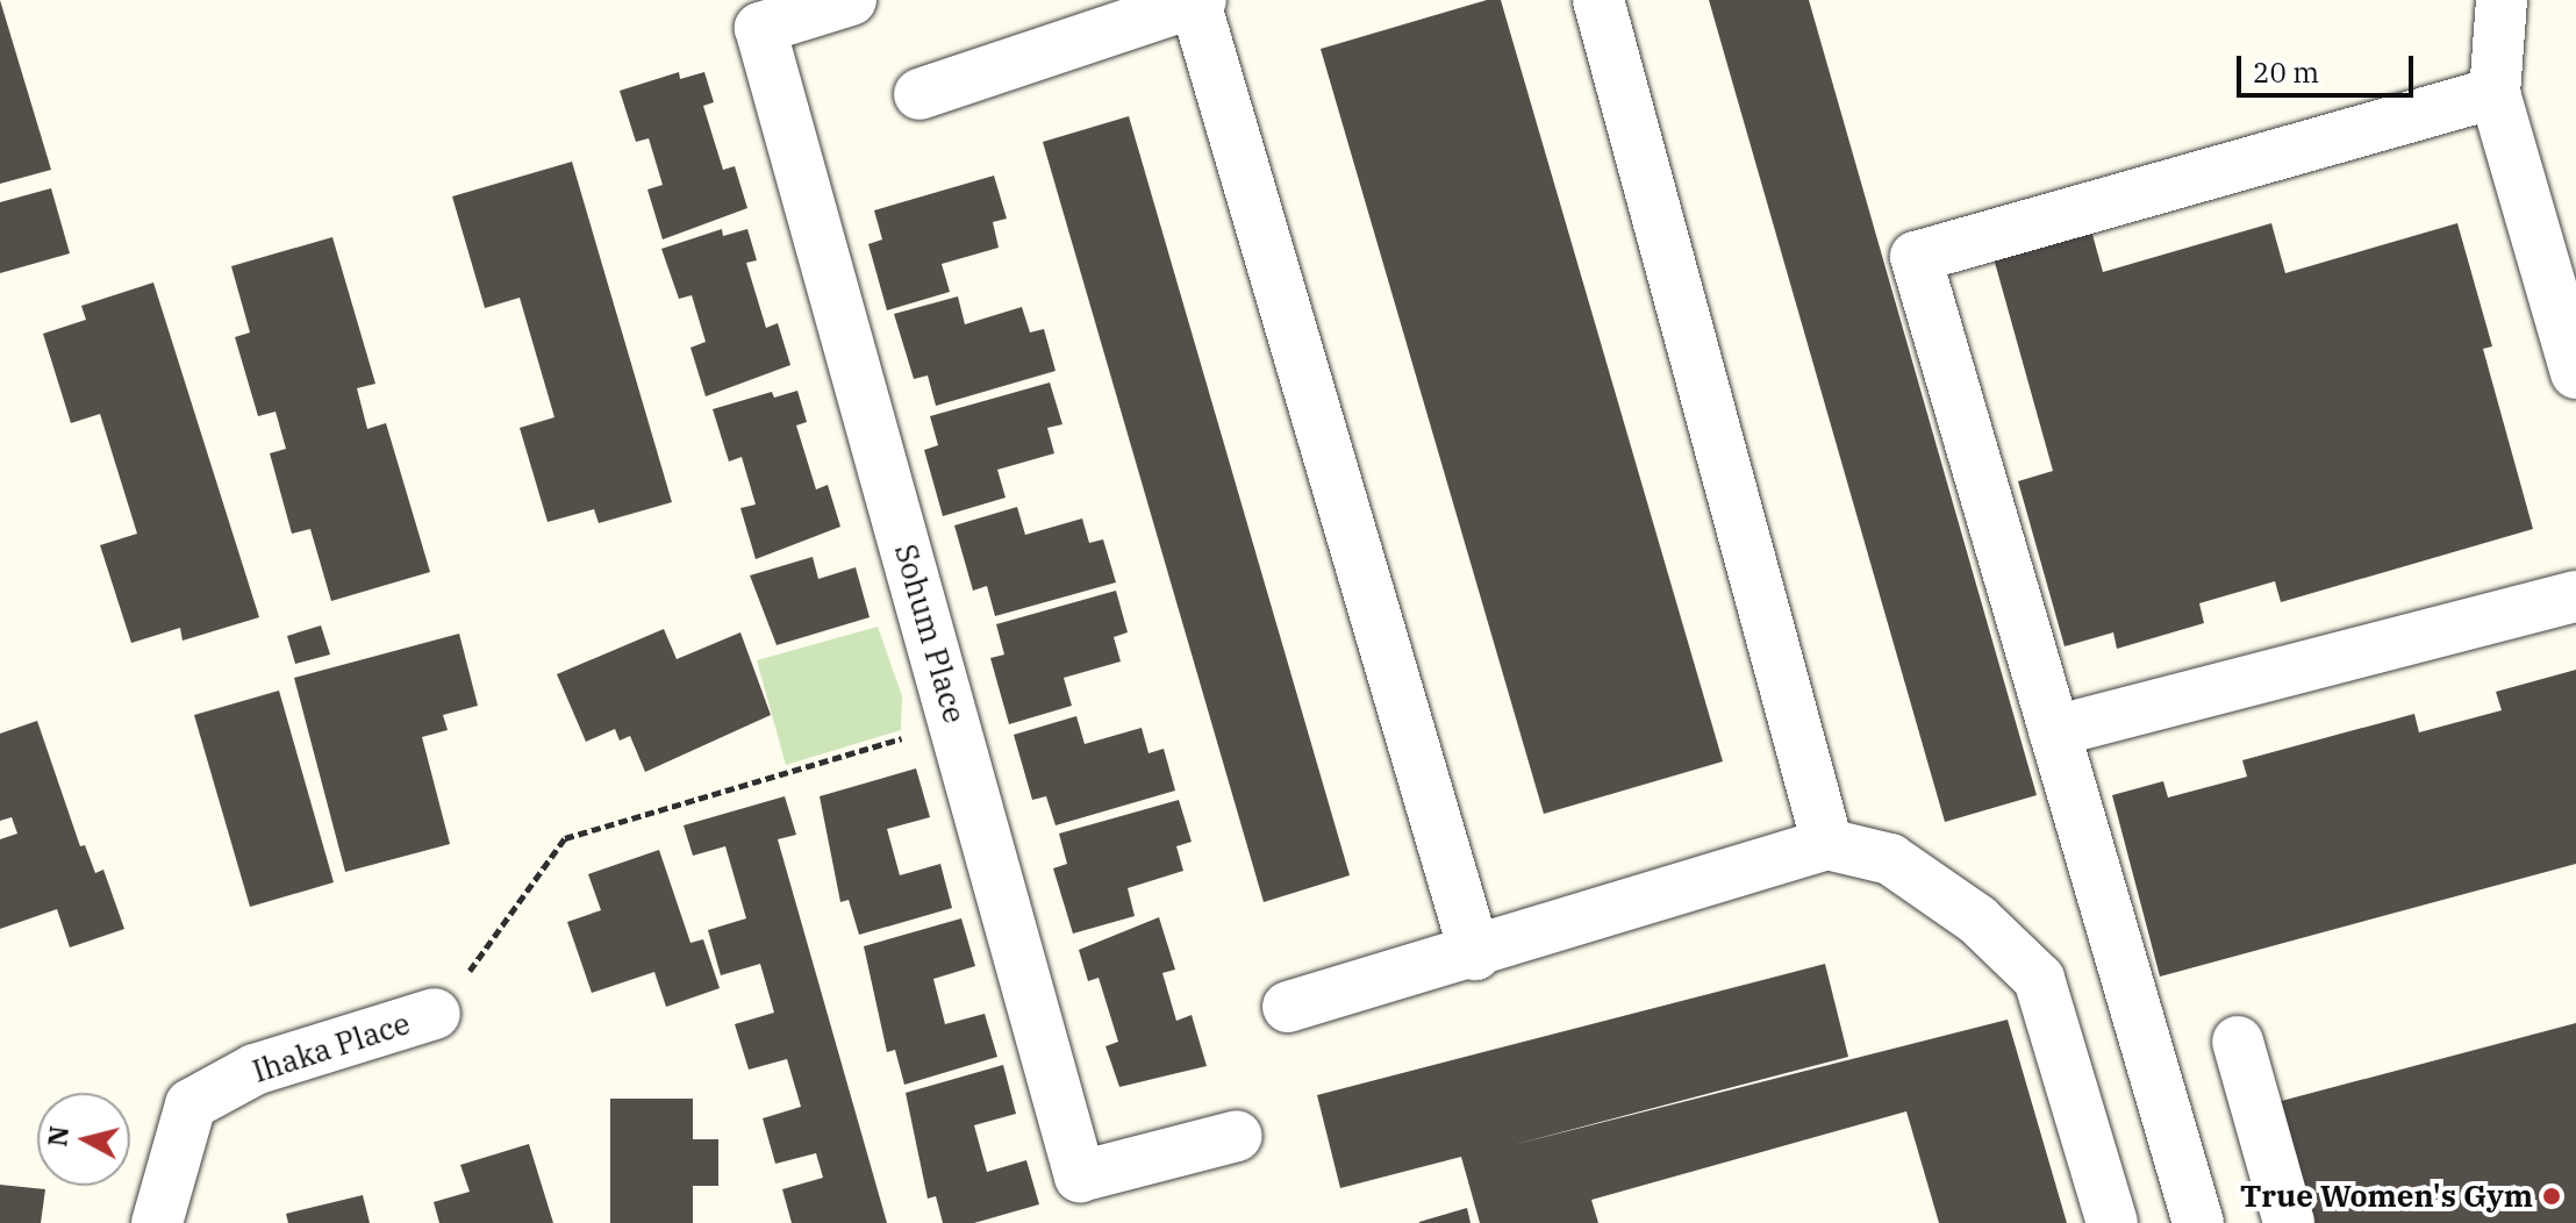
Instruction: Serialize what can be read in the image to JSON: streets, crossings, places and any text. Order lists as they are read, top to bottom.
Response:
{
  "streets": {
    "street": ["Sohum Place", "Ihaka Place"]
  },
  "places": ["True Women's Gym"],
  "scale_bar": "20 m",
  "north": "left"
}
